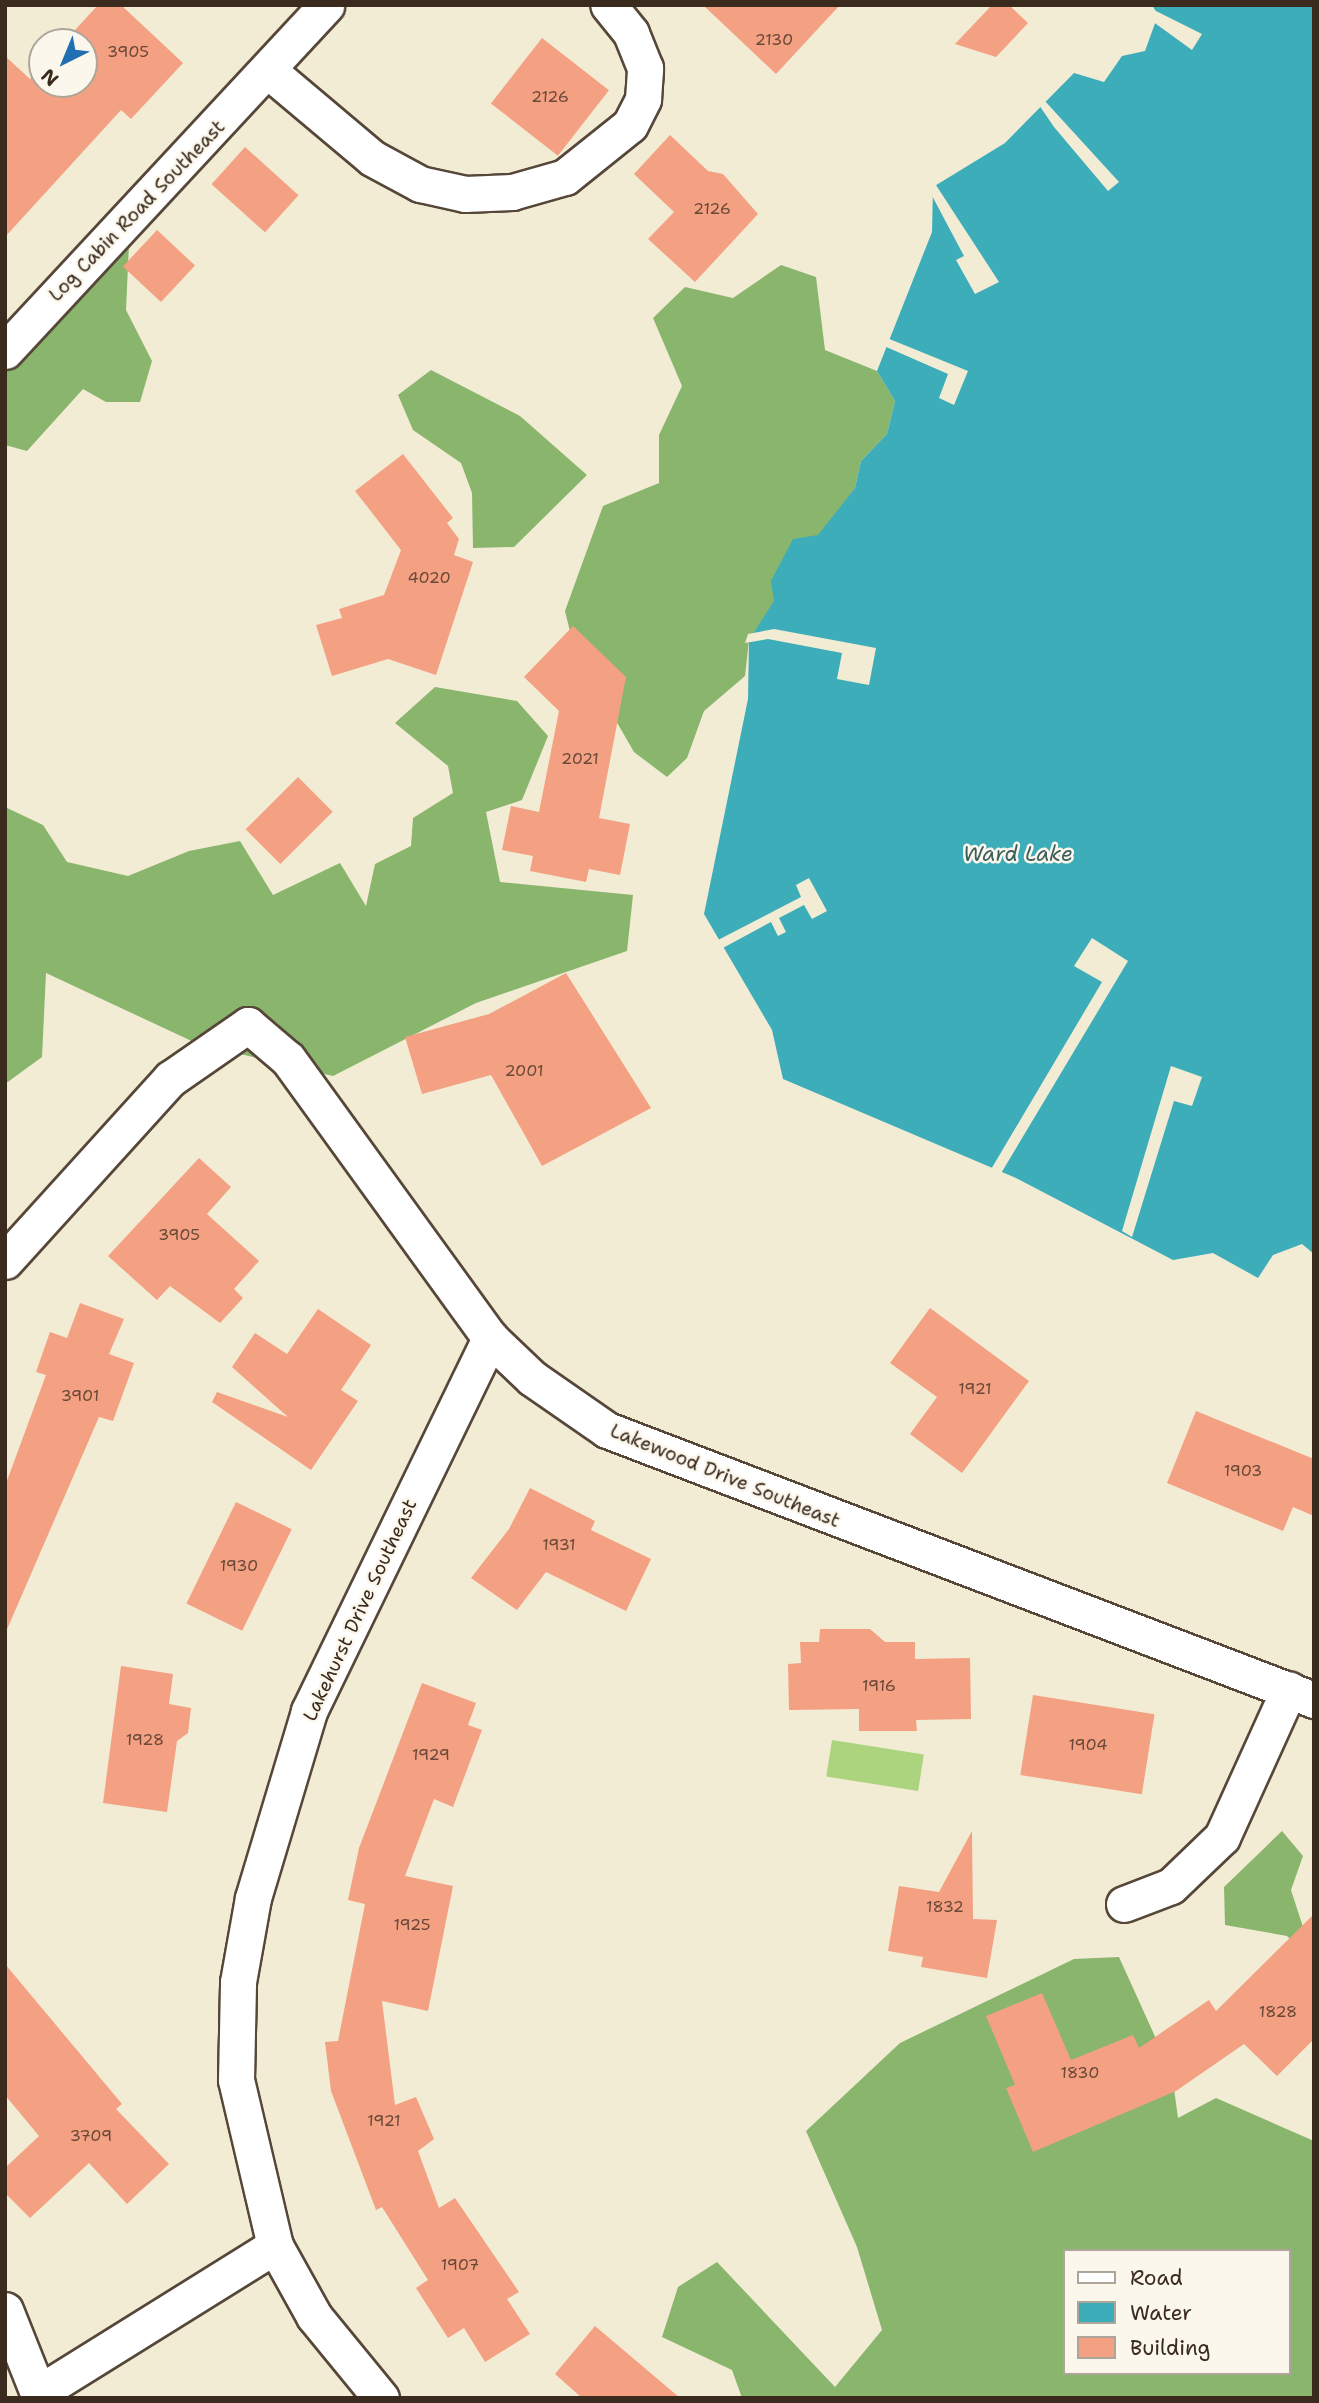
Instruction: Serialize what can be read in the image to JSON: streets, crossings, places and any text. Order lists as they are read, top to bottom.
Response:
{
  "streets": {
    "street": ["Log Cabin Road Southeast", "Lakewood Drive Southeast", "Lakehurst Drive Southeast"]
  },
  "crossings": [
    ["Lakewood Drive Southeast", "Lakehurst Drive Southeast"]
  ],
  "water": ["Ward Lake"],
  "house_numbers": [
    "2130",
    "3905",
    "2126",
    "2126",
    "4020",
    "2021",
    "2001",
    "3905",
    "1921",
    "3901",
    "1903",
    "1931",
    "1930",
    "1916",
    "1928",
    "1904",
    "1929",
    "1832",
    "1925",
    "1828",
    "1830",
    "1921",
    "3709",
    "1907"
  ],
  "legend": ["Road", "Water", "Building"],
  "north": "bottom left"
}
